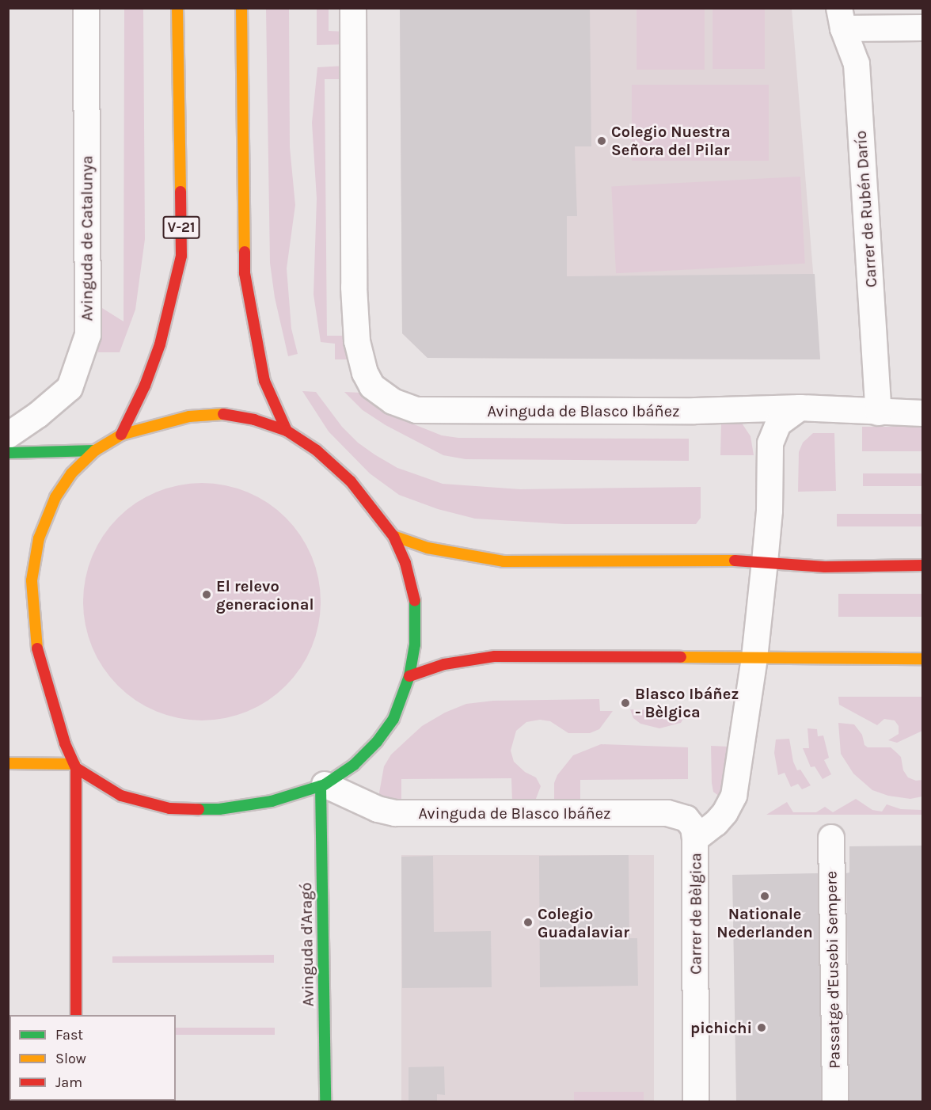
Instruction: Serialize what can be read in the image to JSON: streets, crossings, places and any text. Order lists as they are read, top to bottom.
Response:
{
  "streets": {
    "main road": ["V-21", "Avinguda d'Aragó"],
    "street": [
      "Carrer de Rubén Darío",
      "Avinguda de Catalunya",
      "Avinguda de Blasco Ibáñez",
      "Carrer de Bèlgica",
      "Passatge d'Eusebi Sempere"
    ]
  },
  "crossings": [
    ["Carrer de Rubén Darío", "Avinguda de Blasco Ibáñez"],
    ["Avinguda de Blasco Ibáñez", "Carrer de Bèlgica"],
    ["Avinguda de Blasco Ibáñez", "Avinguda d'Aragó"]
  ],
  "places": [
    "Colegio Nuestra Señora del Pilar",
    "El relevo generacional",
    "Blasco Ibáñez - Bèlgica",
    "Nationale Nederlanden",
    "Colegio Guadalaviar",
    "pichichi"
  ],
  "legend": ["Fast", "Slow", "Jam"]
}
